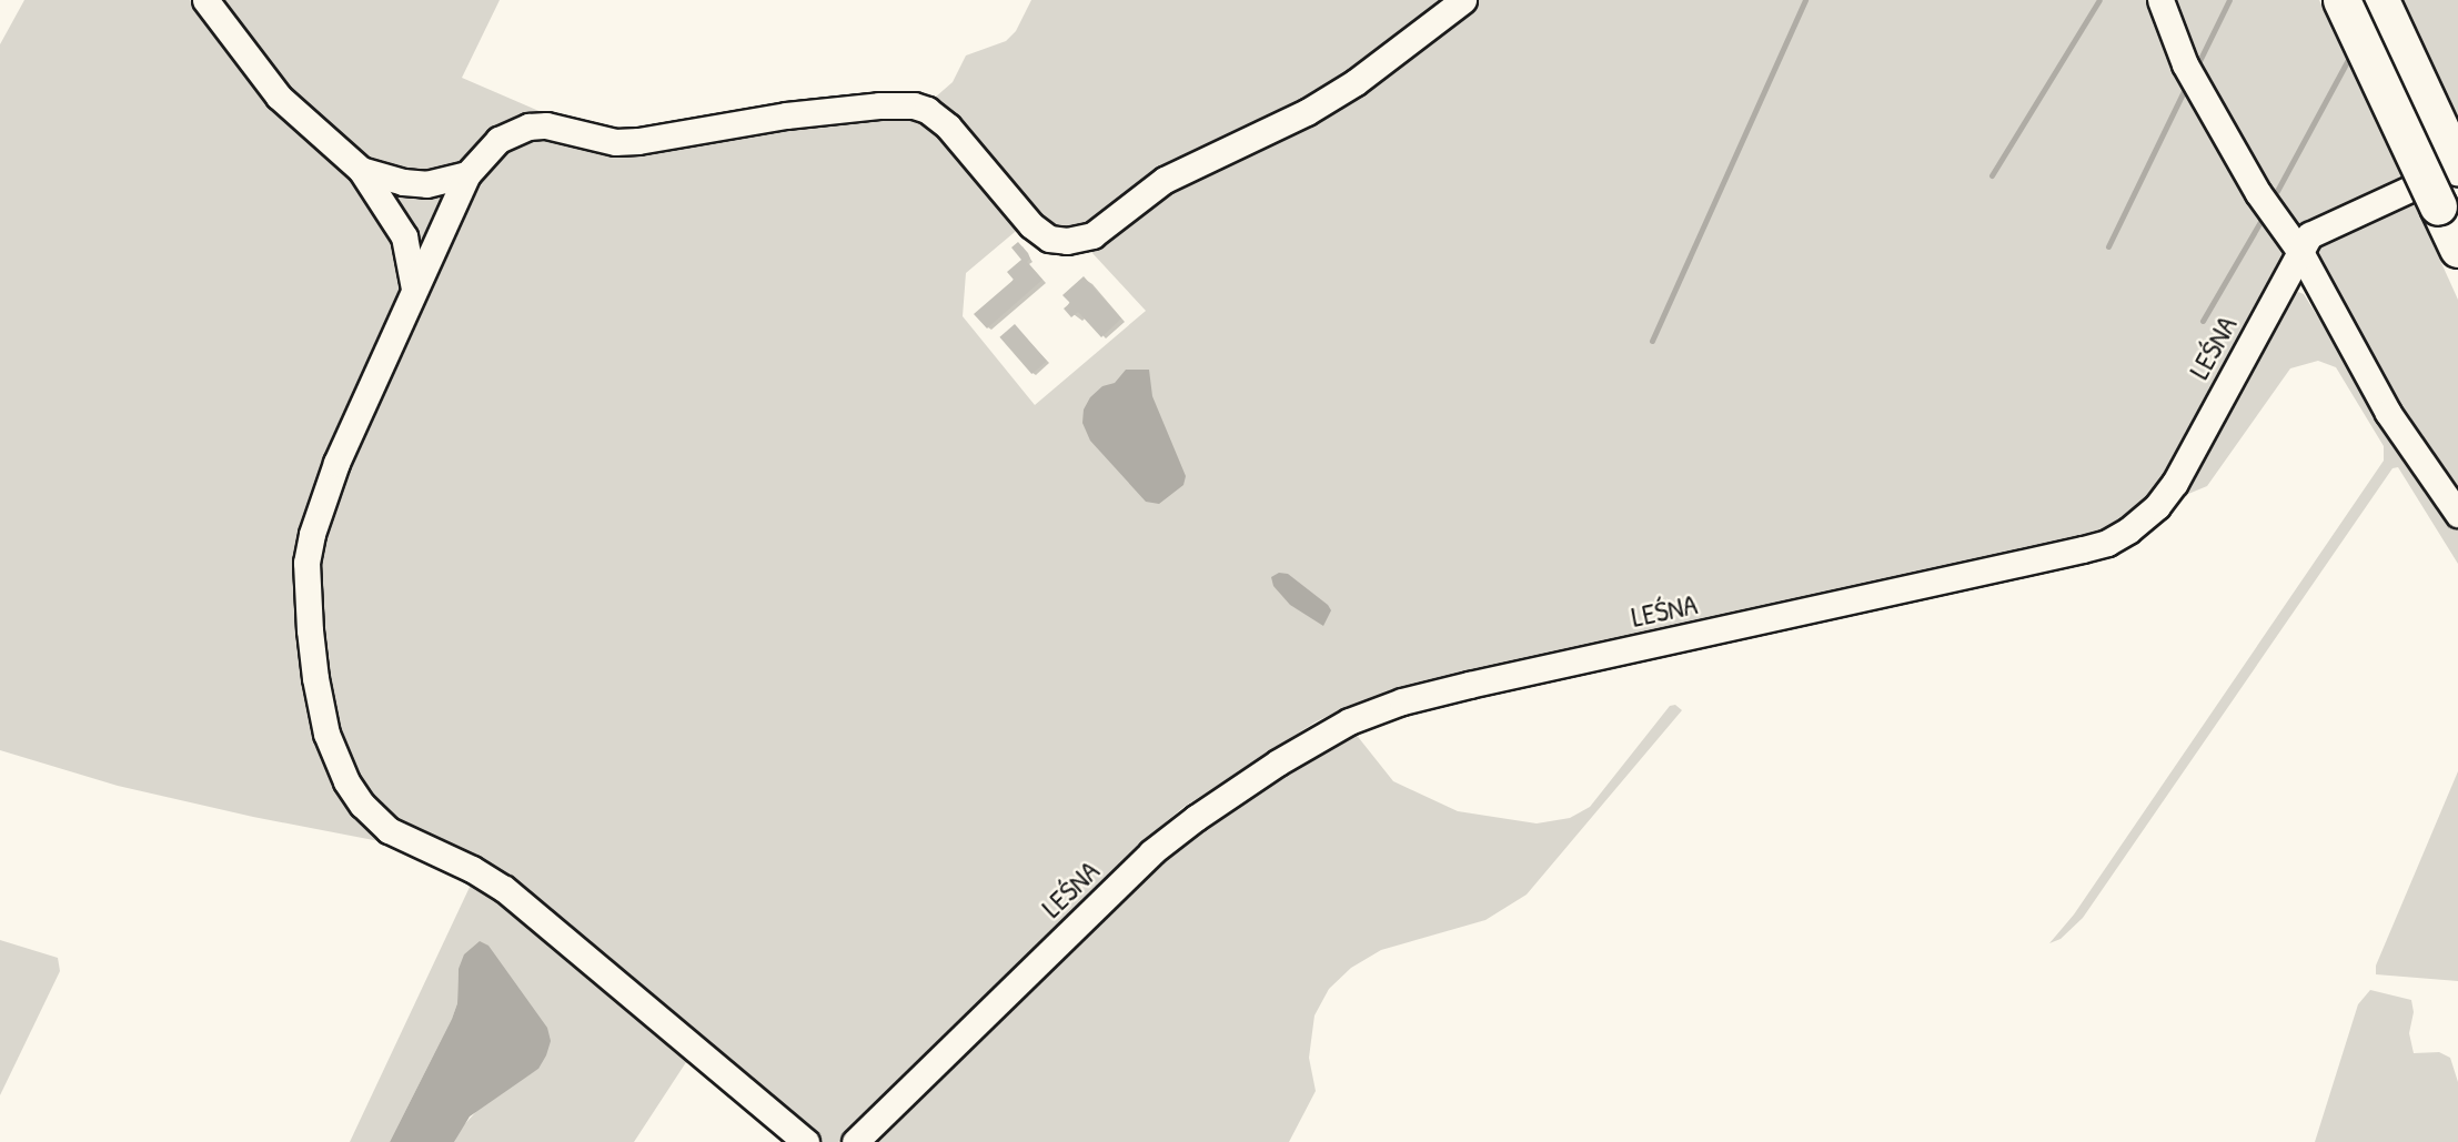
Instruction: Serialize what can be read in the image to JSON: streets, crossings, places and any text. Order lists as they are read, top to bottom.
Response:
{
  "streets": {
    "street": ["LEŚNA"]
  }
}
